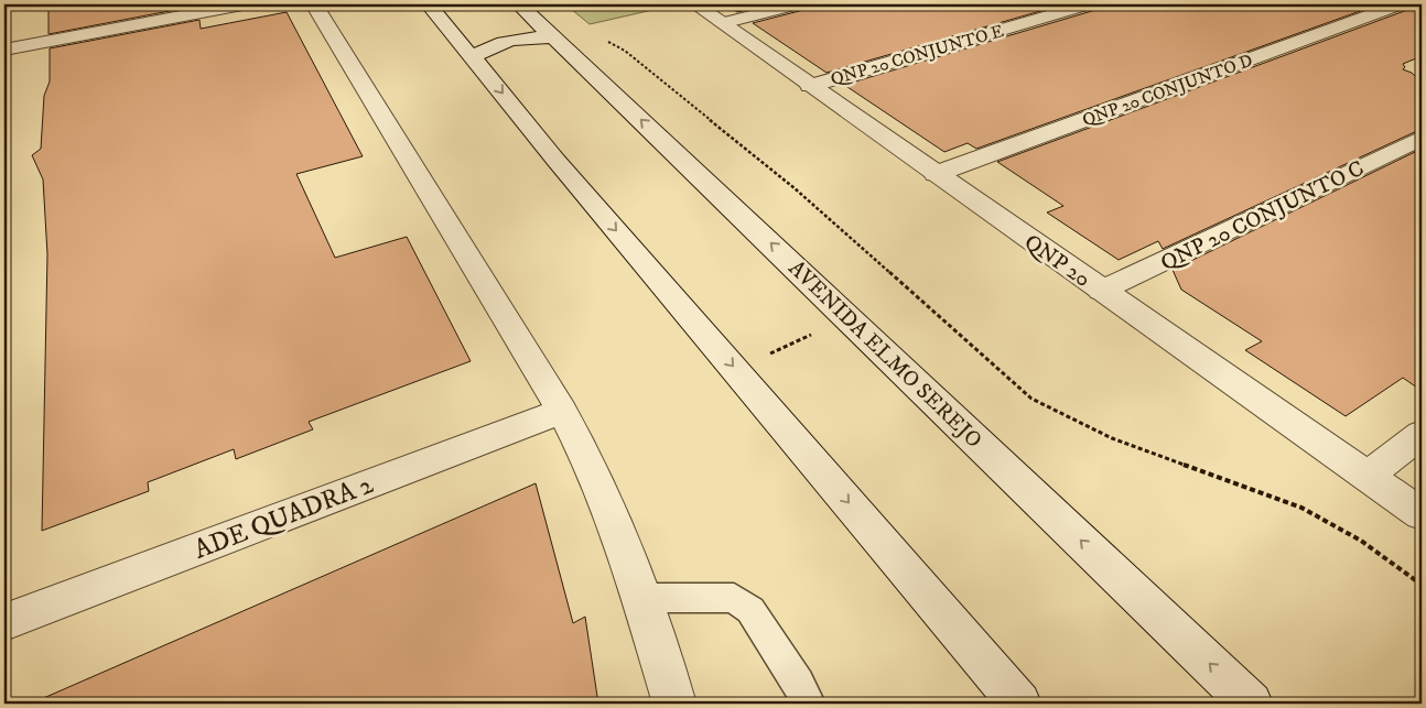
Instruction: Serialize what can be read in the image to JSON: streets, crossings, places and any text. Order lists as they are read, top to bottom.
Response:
{
  "streets": {
    "street": [
      "QNP 20 CONJUNTO E",
      "QNP 20 CONJUNTO D",
      "QNP 20 CONJUNTO C",
      "QNP 20",
      "AVENIDA ELMO SEREJO",
      "ADE QUADRA 2"
    ]
  },
  "crossings": [
    ["QNP 20 CONJUNTO E", "QNP 20"],
    ["QNP 20 CONJUNTO D", "QNP 20"],
    ["QNP 20 CONJUNTO C", "QNP 20"]
  ]
}
